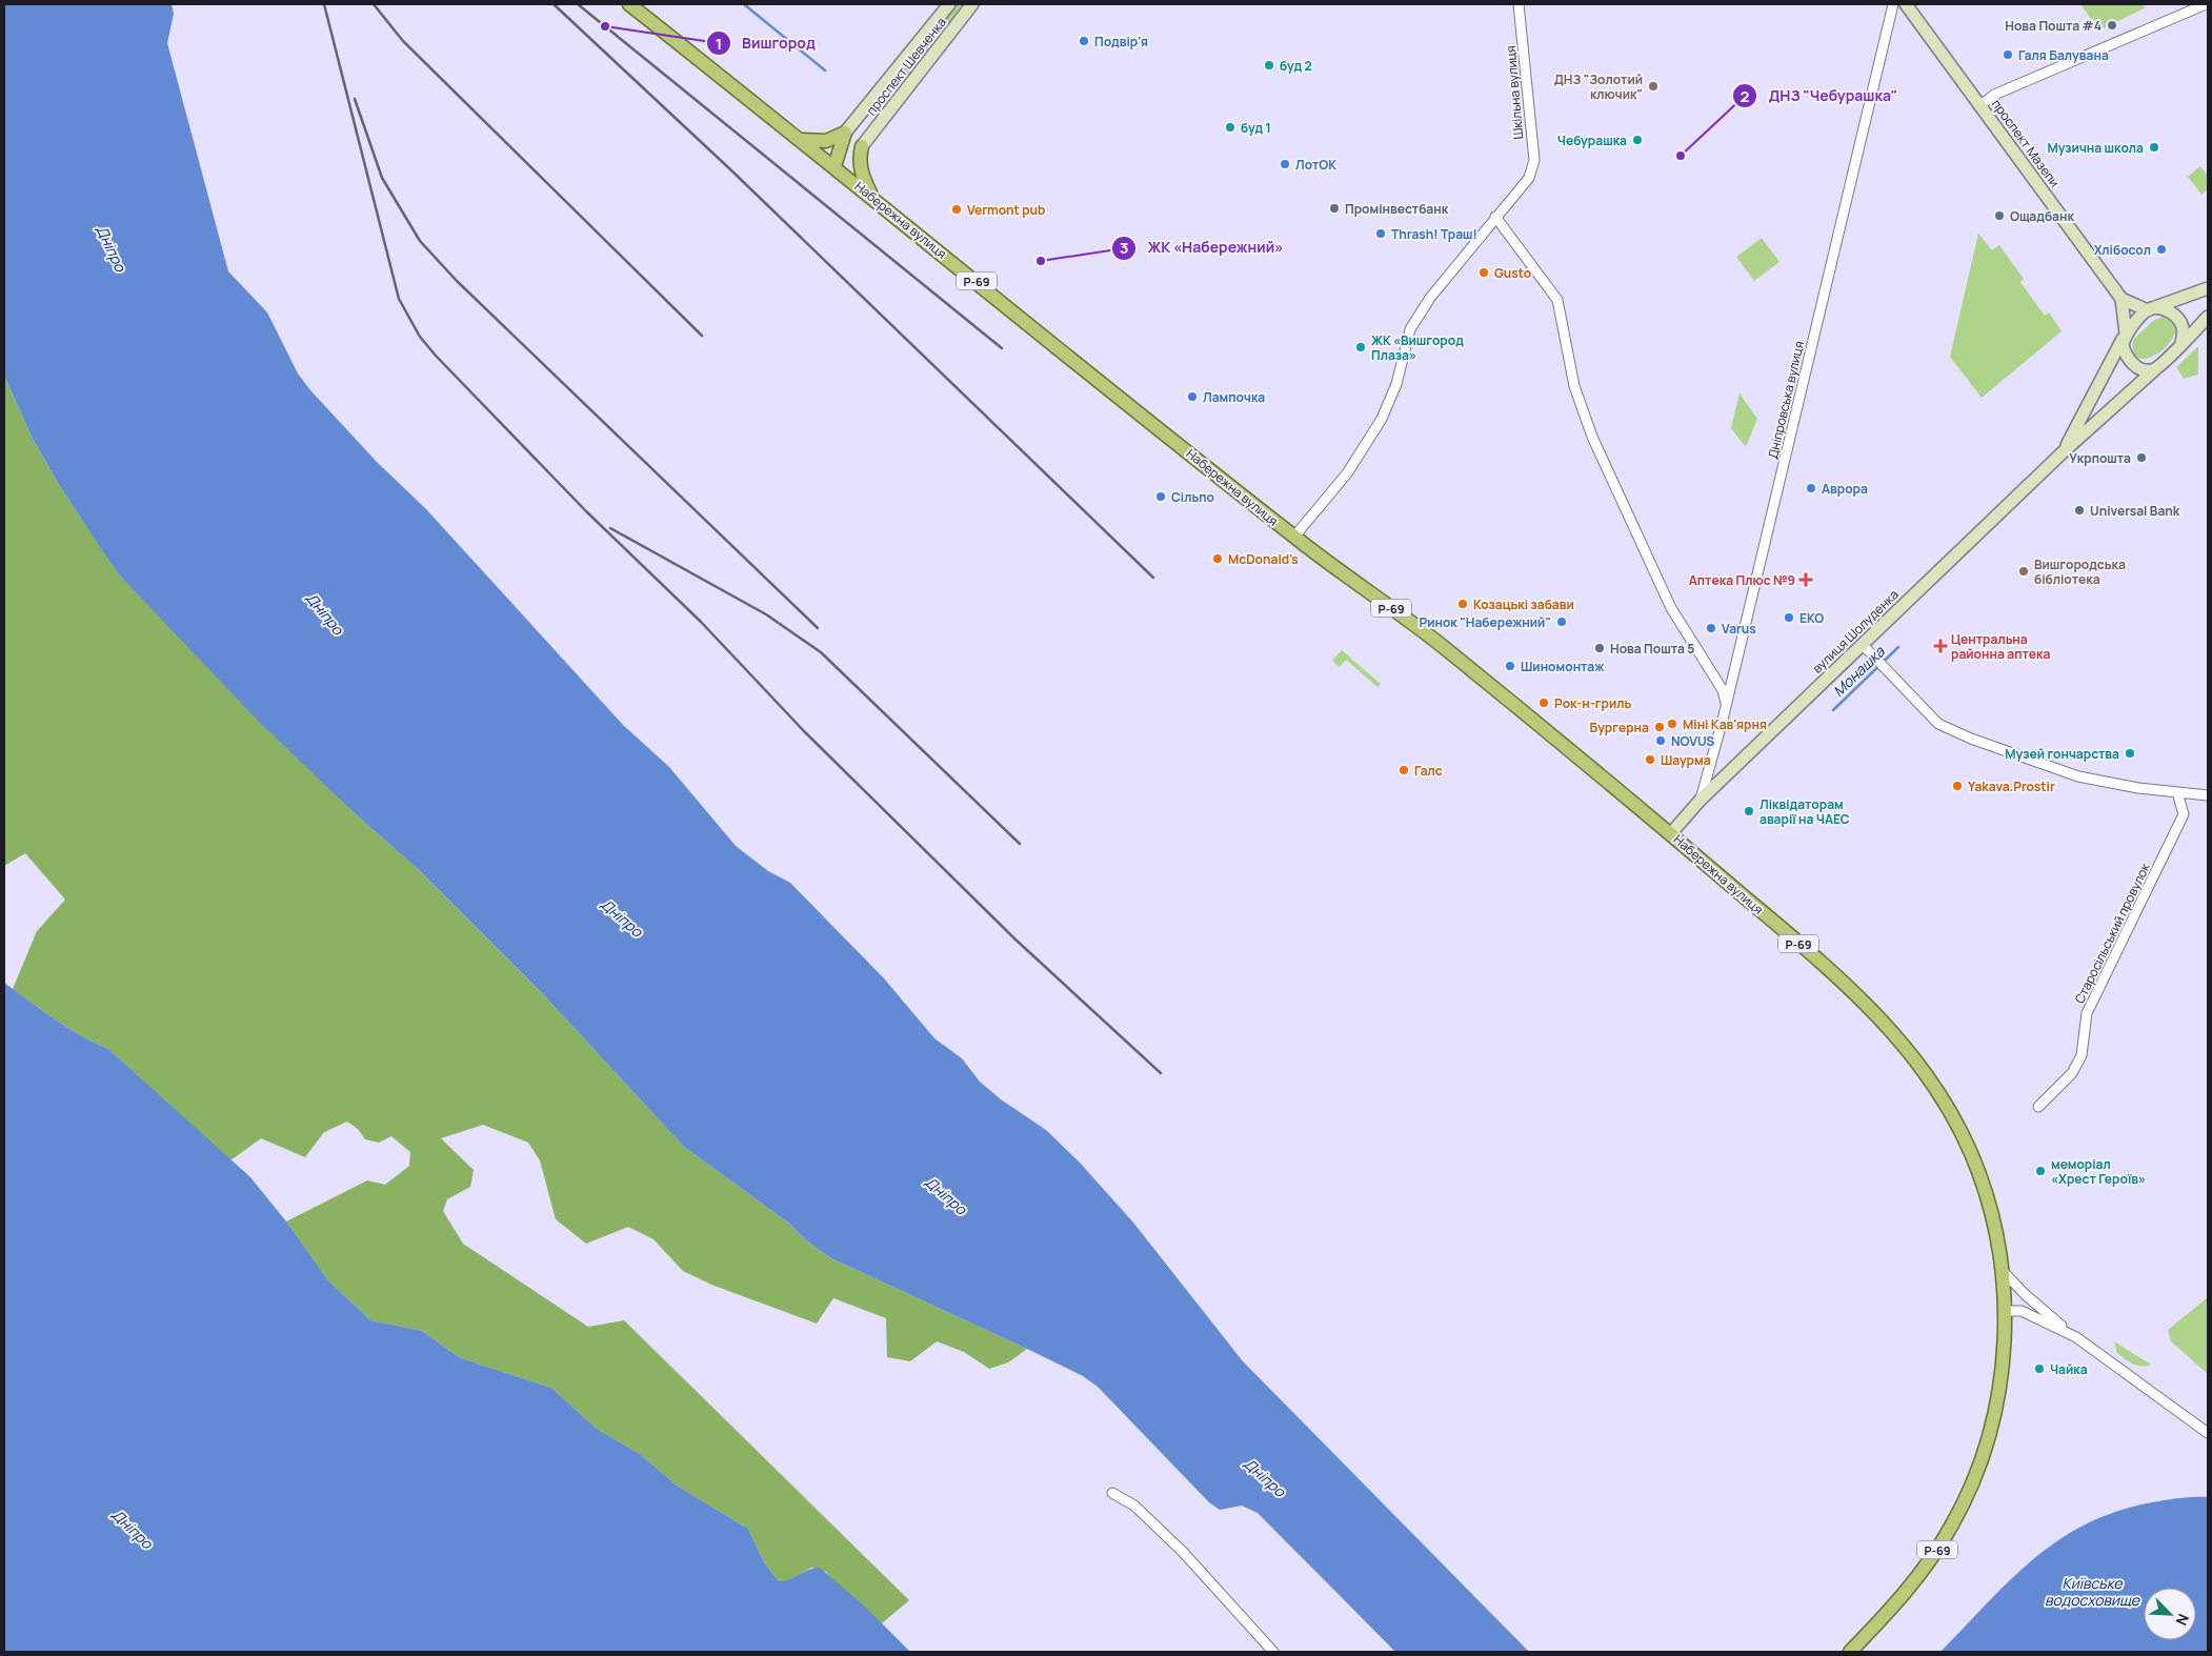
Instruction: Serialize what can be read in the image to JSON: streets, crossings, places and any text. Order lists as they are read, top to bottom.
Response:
{
  "streets": {
    "main road": [
      "проспект Шевченка",
      "проспект Мазепи",
      "Набережна вулиця",
      "Р-69",
      "вулиця Шолуденка"
    ],
    "street": ["Шкільна вулиця", "Дніпровська вулиця", "Старосільський провулок"]
  },
  "crossings": [
    ["проспект Мазепи", "вулиця Шолуденка"],
    ["Набережна вулиця", "Р-69"],
    ["Набережна вулиця", "вулиця Шолуденка"],
    ["Дніпровська вулиця", "вулиця Шолуденка"]
  ],
  "water": ["Дніпро", "Монашка", "Київське водосховище"],
  "places": {
    "other": [
      "Нова Пошта #4",
      "Вишгород",
      "Подвір'я",
      "Галя Балувана",
      "буд 2",
      "ДНЗ \"Золотий ключик\"",
      "буд 1",
      "Чебурашка",
      "Музична школа",
      "ДНЗ \"Чебурашка\"",
      "ЛотОК",
      "Промінвестбанк",
      "Vermont pub",
      "Ощадбанк",
      "Thrash! Траш!",
      "Хлібосол",
      "ЖК «Набережний»",
      "Gusto",
      "ЖК «Вишгород Плаза»",
      "Лампочка",
      "Укрпошта",
      "Аврора",
      "Сільпо",
      "Universal Bank",
      "McDonald's",
      "Вишгородська бібліотека",
      "Козацькі забави",
      "EKO",
      "Ринок \"Набережний\"",
      "Varus",
      "Нова Пошта 5",
      "Шиномонтаж",
      "Рок-н-гриль",
      "Міні Кав'ярня",
      "Бургерна",
      "NOVUS",
      "Музей гончарства",
      "Шаурма",
      "Галс",
      "Yakava.Prostir",
      "Ліквідаторам аварії на ЧАЕС",
      "меморіал «Хрест Героїв»",
      "Чайка"
    ],
    "health": ["Аптека Плюс №9", "Центральна районна аптека"]
  },
  "north": "bottom right"
}
